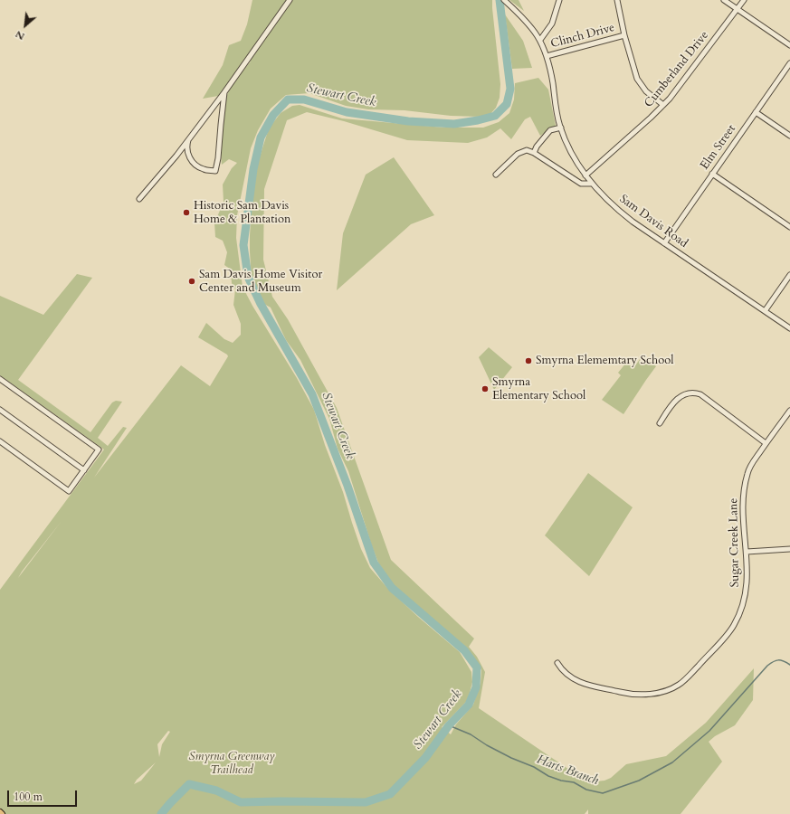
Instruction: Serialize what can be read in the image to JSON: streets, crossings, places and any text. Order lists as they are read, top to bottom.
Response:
{
  "streets": {
    "street": [
      "Clinch Drive",
      "Cumberland Drive",
      "Elm Street",
      "Sam Davis Road",
      "Sugar Creek Lane"
    ]
  },
  "crossings": [
    ["Clinch Drive", "Sam Davis Road"],
    ["Cumberland Drive", "Sam Davis Road"],
    ["Elm Street", "Sam Davis Road"]
  ],
  "water": ["Stewart Creek", "Harts Branch"],
  "parks": ["Smyrna Greenway Trailhead"],
  "places": [
    "Historic Sam Davis Home & Plantation",
    "Sam Davis Home Visitor Center and Museum",
    "Smyrna Elememtary School",
    "Smyrna Elementary School"
  ],
  "scale_bar": "100 m",
  "north": "bottom left"
}
